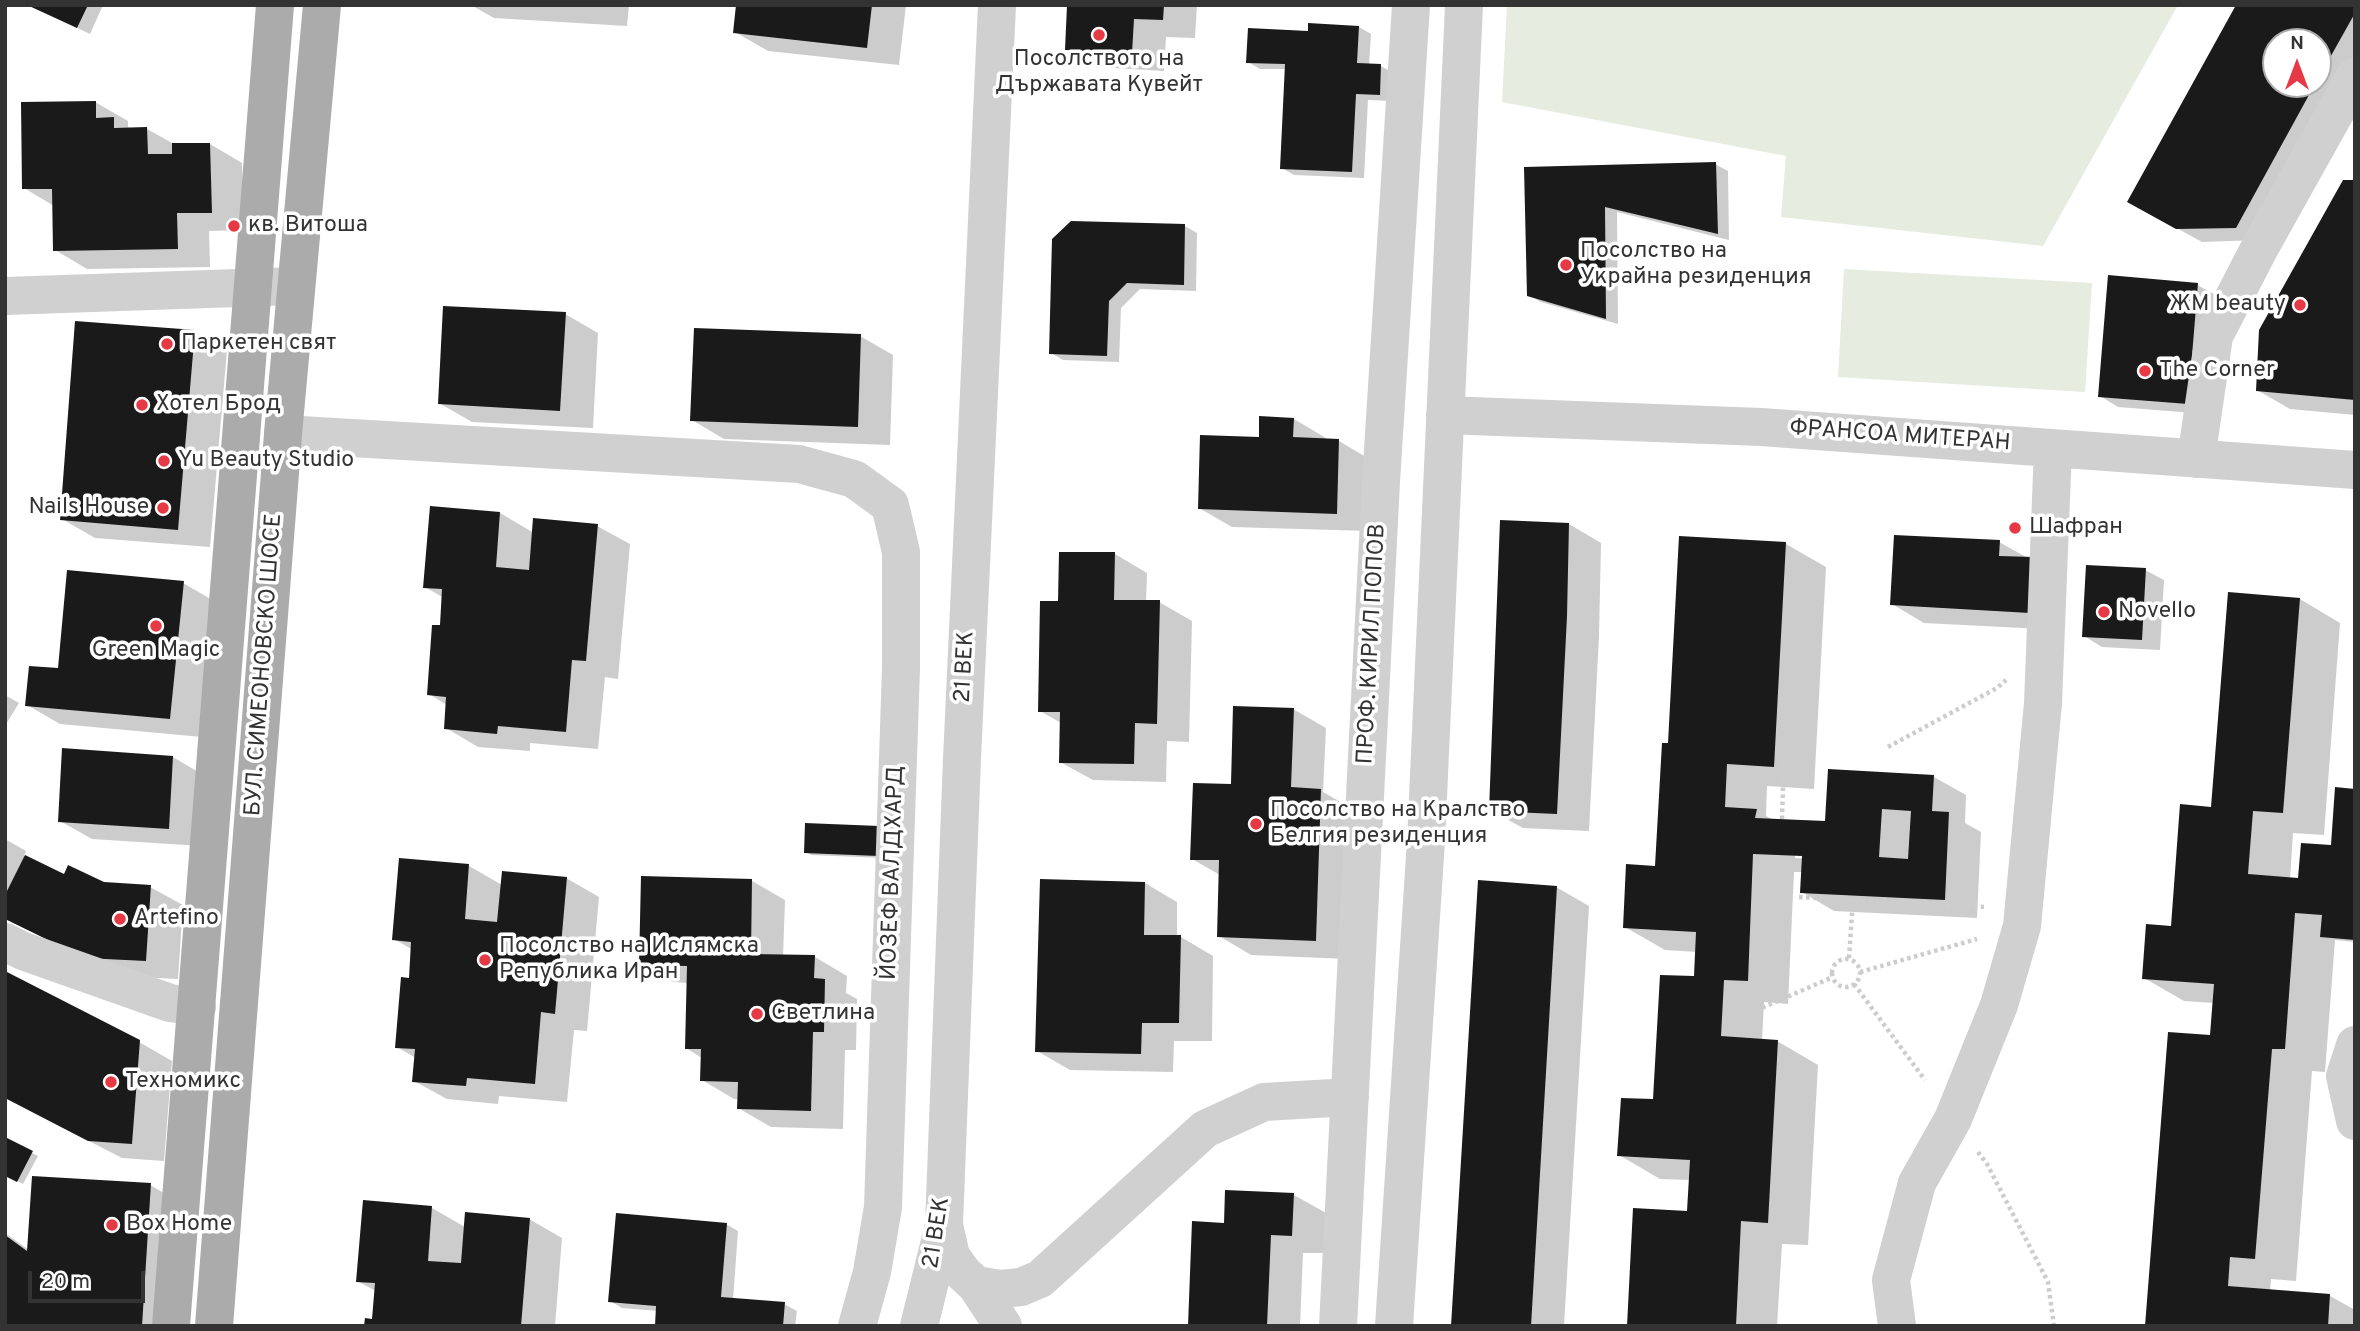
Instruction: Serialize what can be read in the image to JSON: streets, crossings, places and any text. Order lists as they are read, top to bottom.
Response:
{
  "streets": {
    "main road": ["БУЛ. СИМЕОНОВСКО ШОСЕ"],
    "street": [
      "ФРАНСОА МИТЕРАН",
      "ПРОФ. КИРИЛ ПОПОВ",
      "21 ВЕК",
      "ЙОЗЕФ ВАЛДХАРД"
    ]
  },
  "crossings": [
    ["БУЛ. СИМЕОНОВСКО ШОСЕ", "ЙОЗЕФ ВАЛДХАРД"]
  ],
  "places": [
    "Посолството на Държавата Кувейт",
    "кв. Витоша",
    "Посолство на Украйна резиденция",
    "ЖМ beauty",
    "Паркетен свят",
    "The Corner",
    "Хотел Брод",
    "Yu Beauty Studio",
    "Nails House",
    "Шафран",
    "Novello",
    "Green Magic",
    "Посолство на Кралство Белгия резиденция",
    "Artefino",
    "Посолство на Ислямска Република Иран",
    "Светлина",
    "Техномикс",
    "Box Home"
  ],
  "scale_bar": "20 m",
  "north": "top"
}
